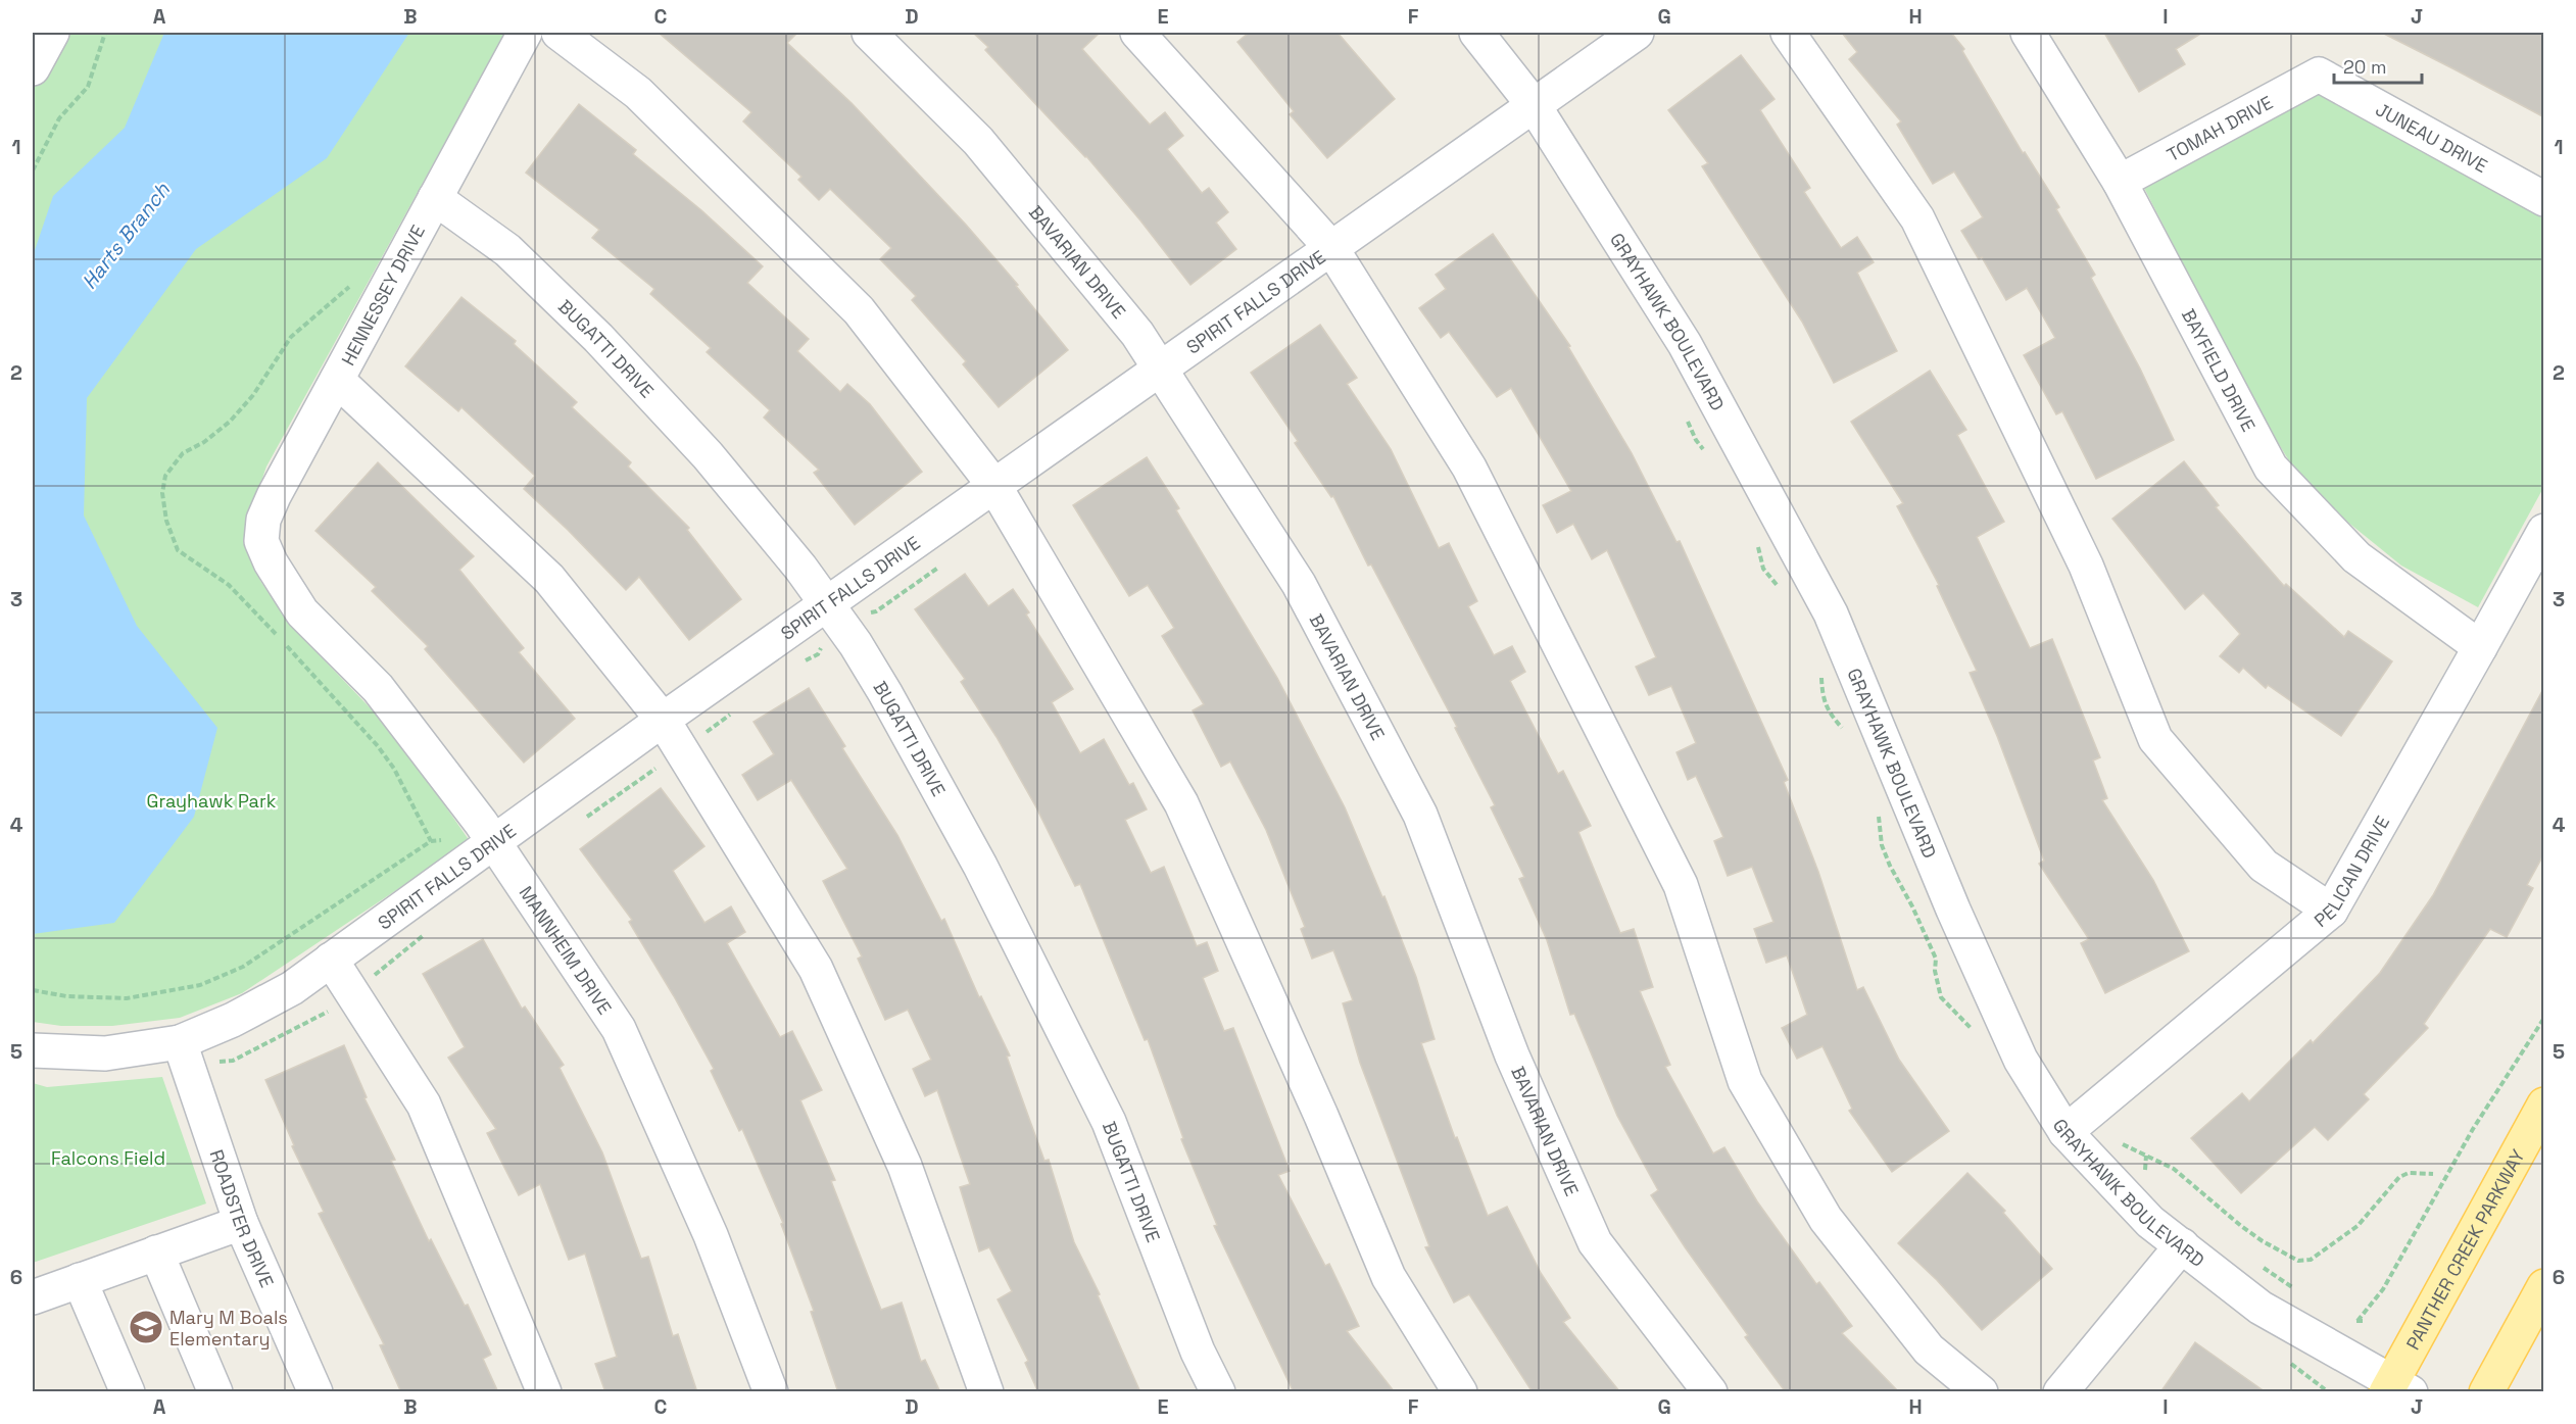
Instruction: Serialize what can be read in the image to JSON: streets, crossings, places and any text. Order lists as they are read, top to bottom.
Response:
{
  "streets": {
    "main road": ["PANTHER CREEK PARKWAY"],
    "street": [
      "TOMAH DRIVE",
      "JUNEAU DRIVE",
      "BAVARIAN DRIVE",
      "HENNESSEY DRIVE",
      "SPIRIT FALLS DRIVE",
      "GRAYHAWK BOULEVARD",
      "BUGATTI DRIVE",
      "BAYFIELD DRIVE",
      "PELICAN DRIVE",
      "MANNHEIM DRIVE",
      "ROADSTER DRIVE"
    ]
  },
  "crossings": [
    ["TOMAH DRIVE", "JUNEAU DRIVE"],
    ["TOMAH DRIVE", "BAYFIELD DRIVE"],
    ["BAVARIAN DRIVE", "SPIRIT FALLS DRIVE"],
    ["HENNESSEY DRIVE", "BUGATTI DRIVE"],
    ["HENNESSEY DRIVE", "MANNHEIM DRIVE"],
    ["SPIRIT FALLS DRIVE", "GRAYHAWK BOULEVARD"],
    ["SPIRIT FALLS DRIVE", "BUGATTI DRIVE"],
    ["SPIRIT FALLS DRIVE", "MANNHEIM DRIVE"],
    ["SPIRIT FALLS DRIVE", "ROADSTER DRIVE"],
    ["GRAYHAWK BOULEVARD", "PELICAN DRIVE"],
    ["GRAYHAWK BOULEVARD", "PANTHER CREEK PARKWAY"],
    ["BAYFIELD DRIVE", "PELICAN DRIVE"]
  ],
  "water": ["Harts Branch"],
  "parks": ["Grayhawk Park", "Falcons Field"],
  "places": {
    "school or university": ["Mary M Boals Elementary"]
  },
  "scale_bar": "20 m",
  "grid": {
    "columns": [
      "A",
      "B",
      "C",
      "D",
      "E",
      "F",
      "G",
      "H",
      "I",
      "J"
    ],
    "rows": [
      "1",
      "2",
      "3",
      "4",
      "5",
      "6"
    ]
  }
}
